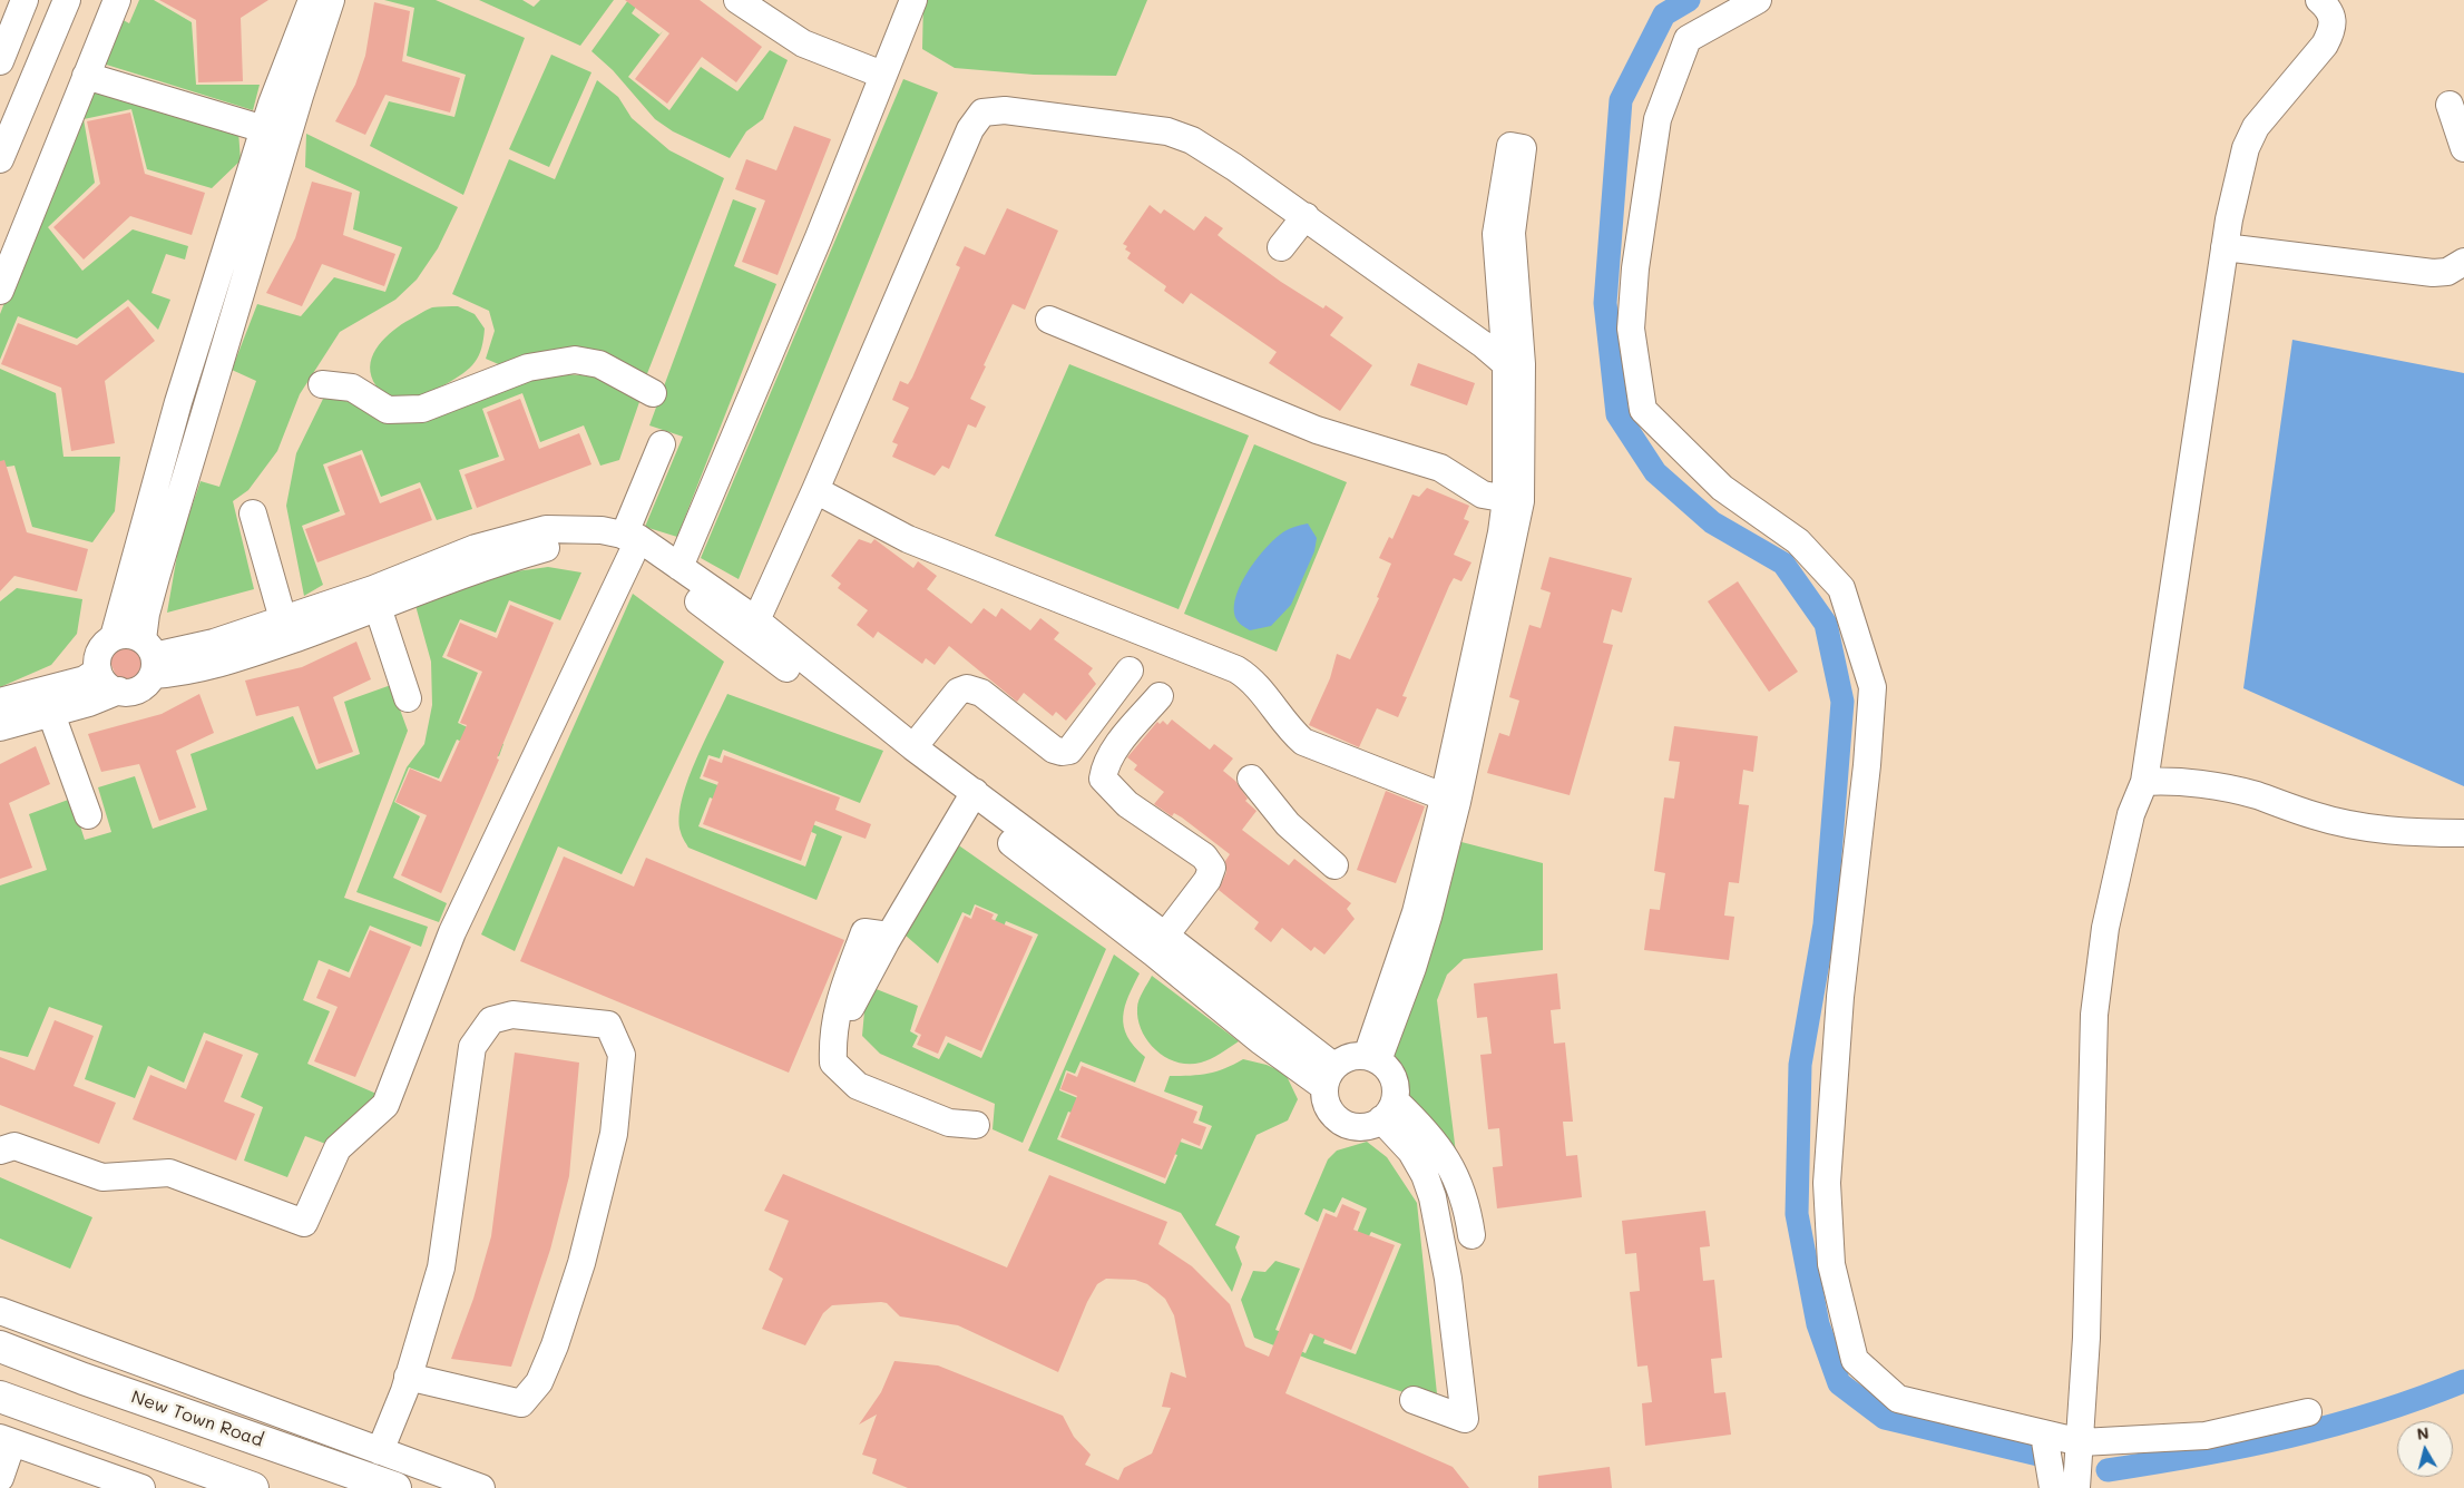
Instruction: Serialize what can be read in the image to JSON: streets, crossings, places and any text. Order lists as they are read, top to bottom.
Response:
{
  "streets": {
    "main road": ["New Town Road"]
  },
  "north": "top"
}
